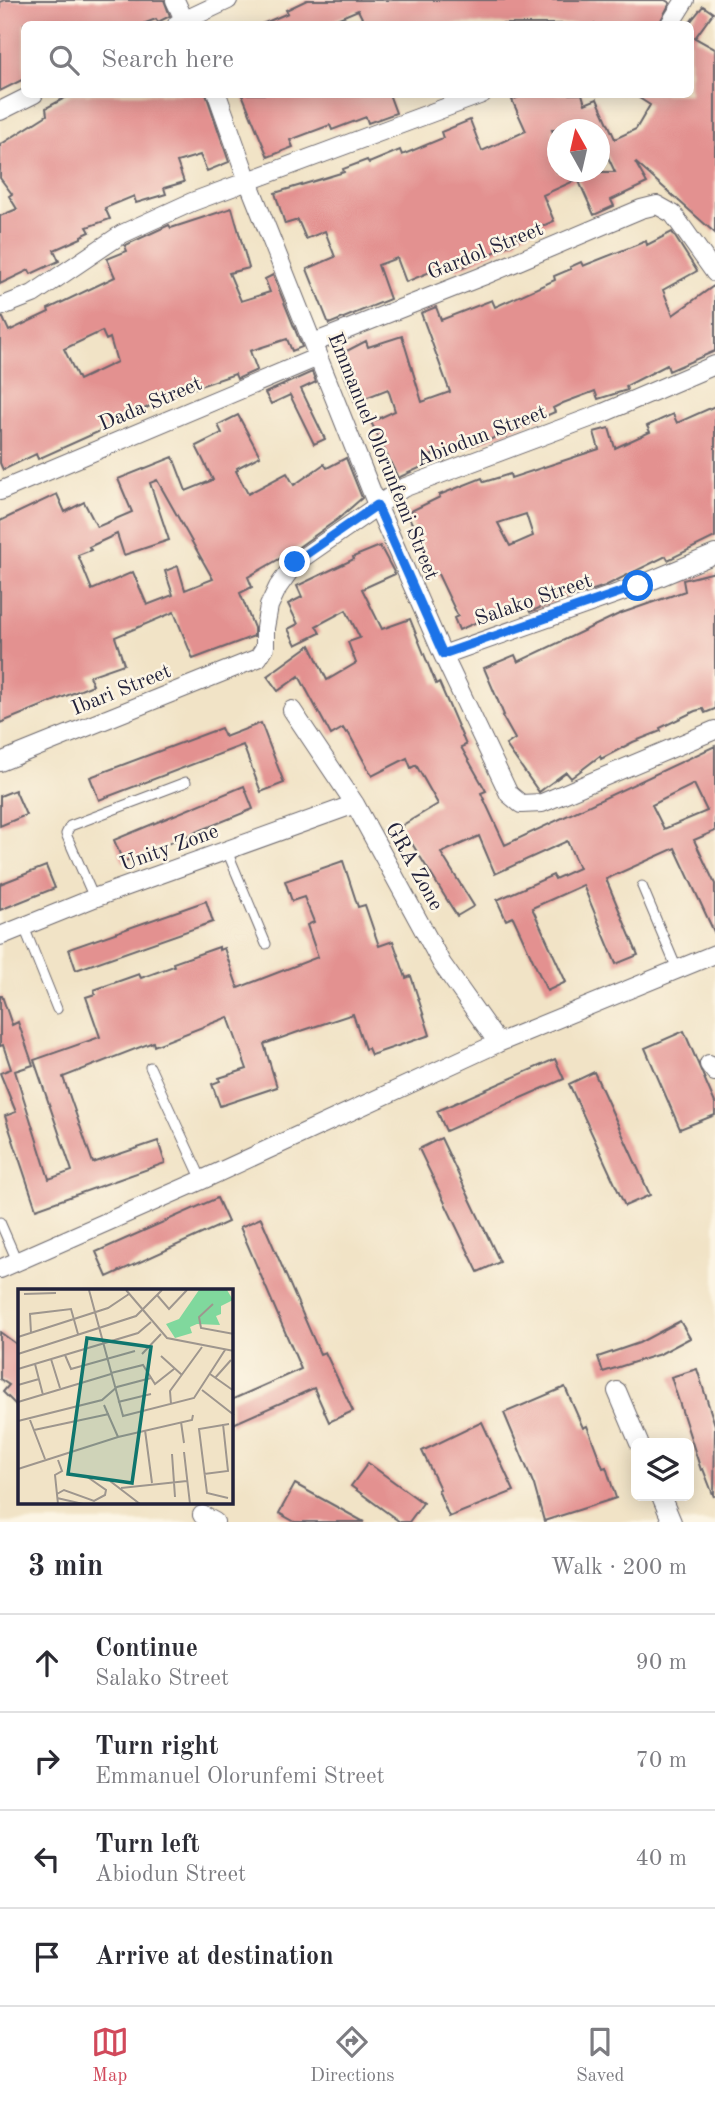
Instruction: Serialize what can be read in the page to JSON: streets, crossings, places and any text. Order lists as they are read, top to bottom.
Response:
{
  "streets": {
    "street": [
      "Gardol Street",
      "Dada Street",
      "Abiodun Street",
      "Emmanuel Olorunfemi Street",
      "Salako Street",
      "Ibari Street",
      "Unity Zone",
      "GRA Zone"
    ]
  },
  "crossings": [
    ["Gardol Street", "Dada Street"],
    ["Gardol Street", "Emmanuel Olorunfemi Street"],
    ["Dada Street", "Emmanuel Olorunfemi Street"],
    ["Abiodun Street", "Emmanuel Olorunfemi Street"],
    ["Abiodun Street", "Ibari Street"],
    ["Emmanuel Olorunfemi Street", "Salako Street"],
    ["Unity Zone", "GRA Zone"]
  ],
  "north": "top",
  "page": {
    "search": "Search here",
    "heading": ["3 min", "Walk · 200 m"],
    "list": [
      ["Continue", "Salako Street", "90 m"],
      ["Turn right", "Emmanuel Olorunfemi Street", "70 m"],
      ["Turn left", "Abiodun Street", "40 m"],
      "Arrive at destination"
    ],
    "nav": ["Map", "Directions", "Saved"]
  }
}
